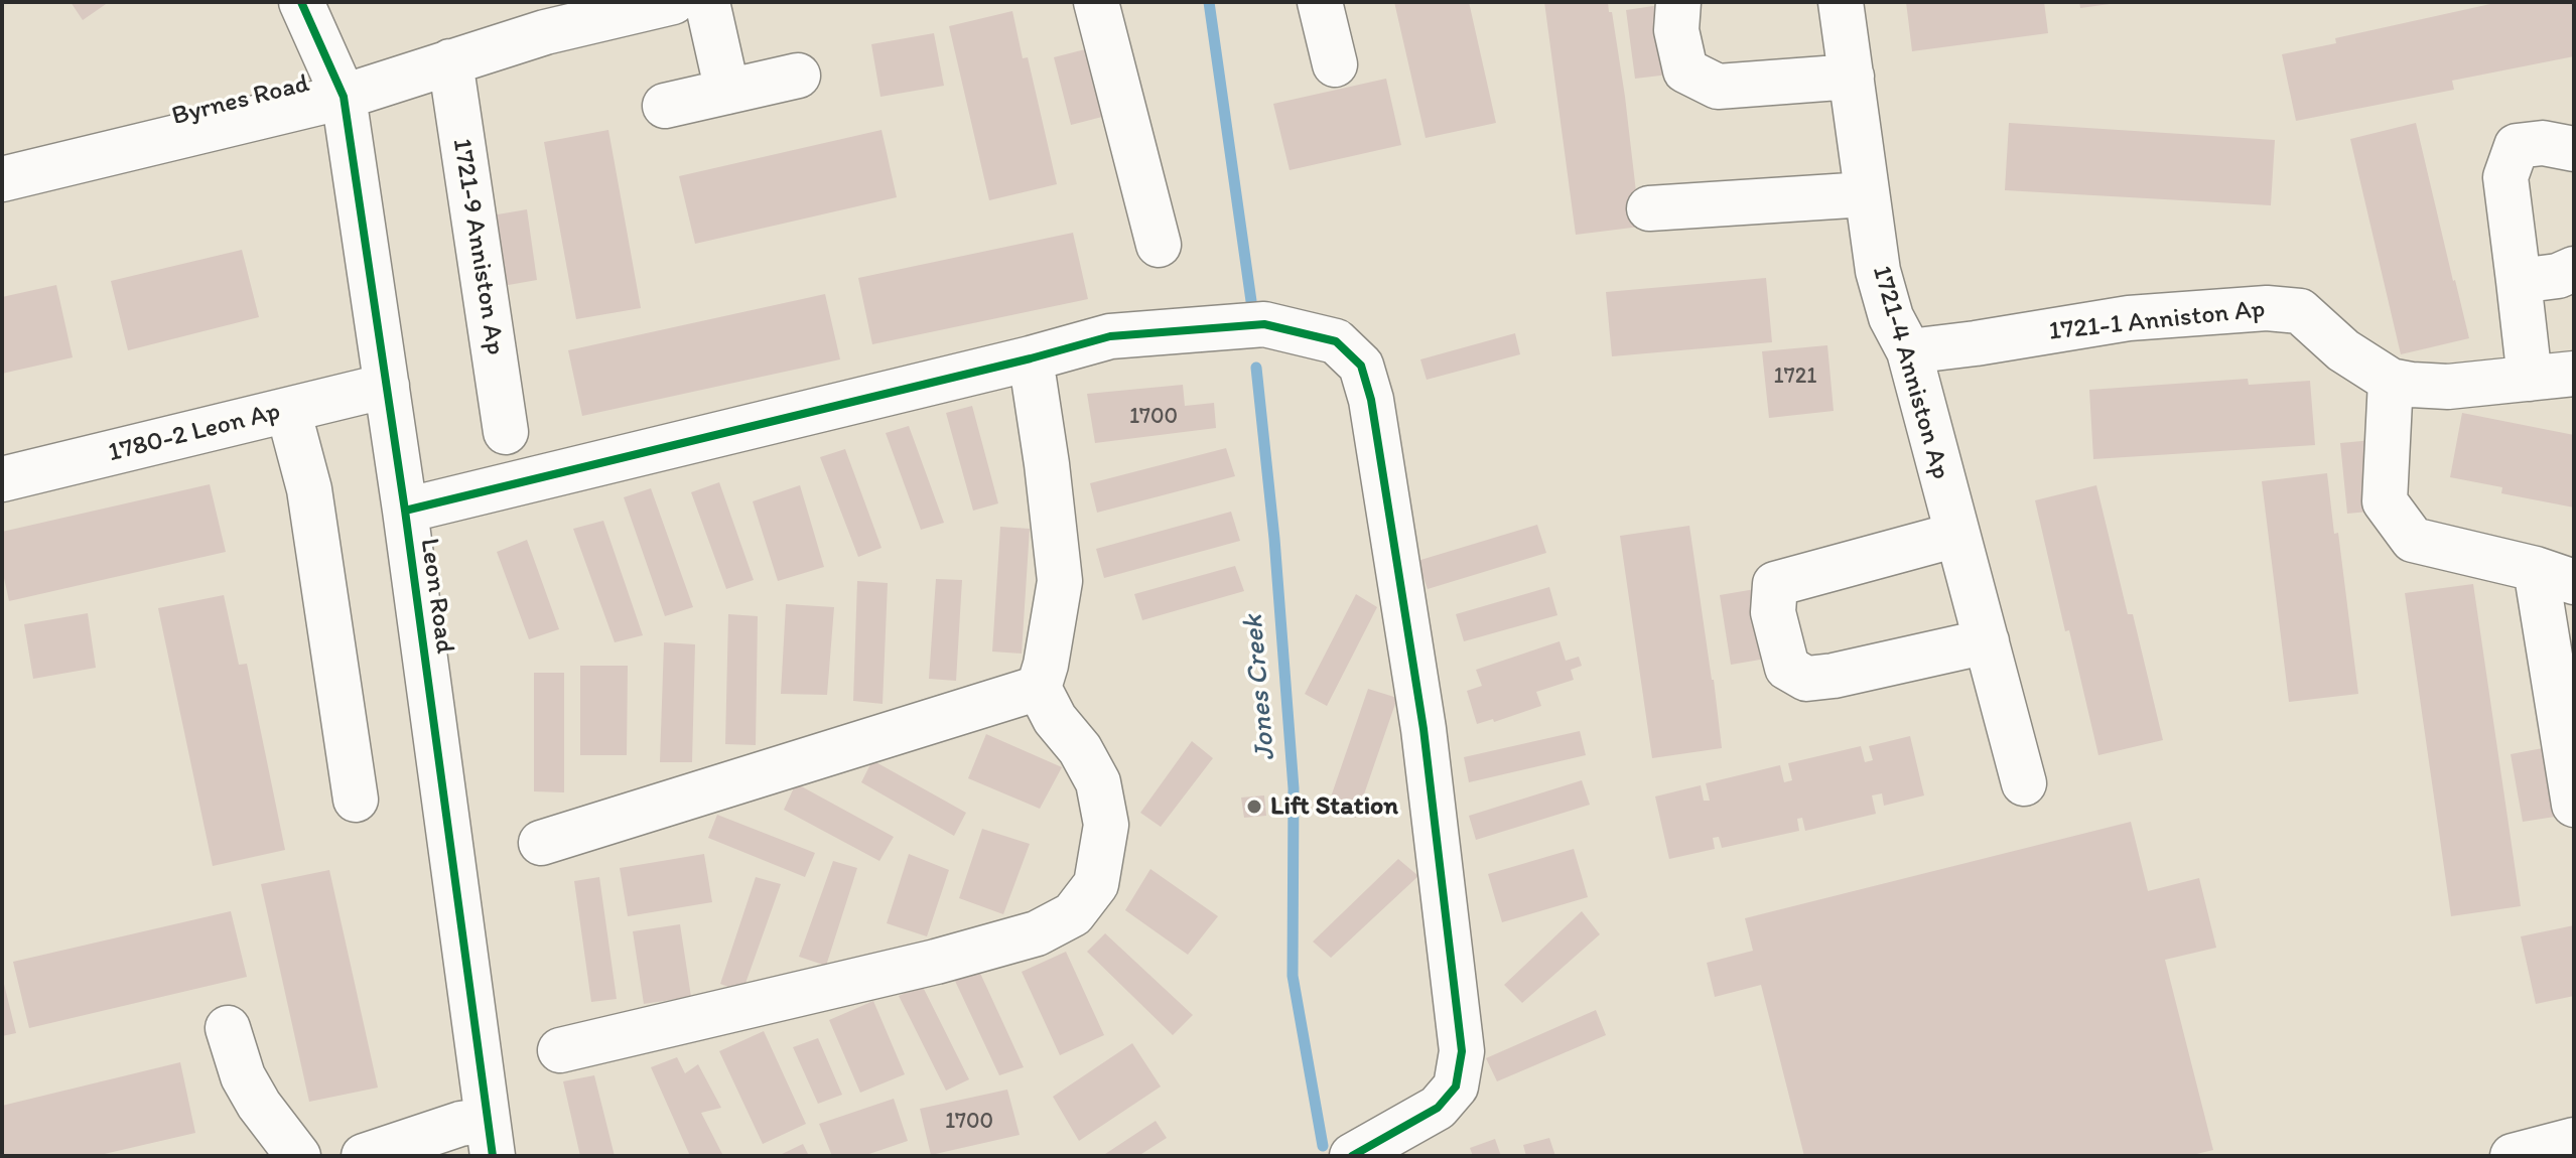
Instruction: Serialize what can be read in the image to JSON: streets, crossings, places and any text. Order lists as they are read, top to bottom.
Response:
{
  "streets": {
    "street": [
      "Byrnes Road",
      "1721-9 Anniston Ap",
      "1721-1 Anniston Ap",
      "1721-4 Anniston Ap",
      "1780-2 Leon Ap",
      "Leon Road"
    ]
  },
  "crossings": [
    ["Byrnes Road", "1721-9 Anniston Ap"],
    ["Byrnes Road", "Leon Road"],
    ["1721-1 Anniston Ap", "1721-4 Anniston Ap"],
    ["1780-2 Leon Ap", "Leon Road"]
  ],
  "water": ["Jones Creek"],
  "places": ["Lift Station"],
  "house_numbers": ["1721", "1700", "1700"]
}
